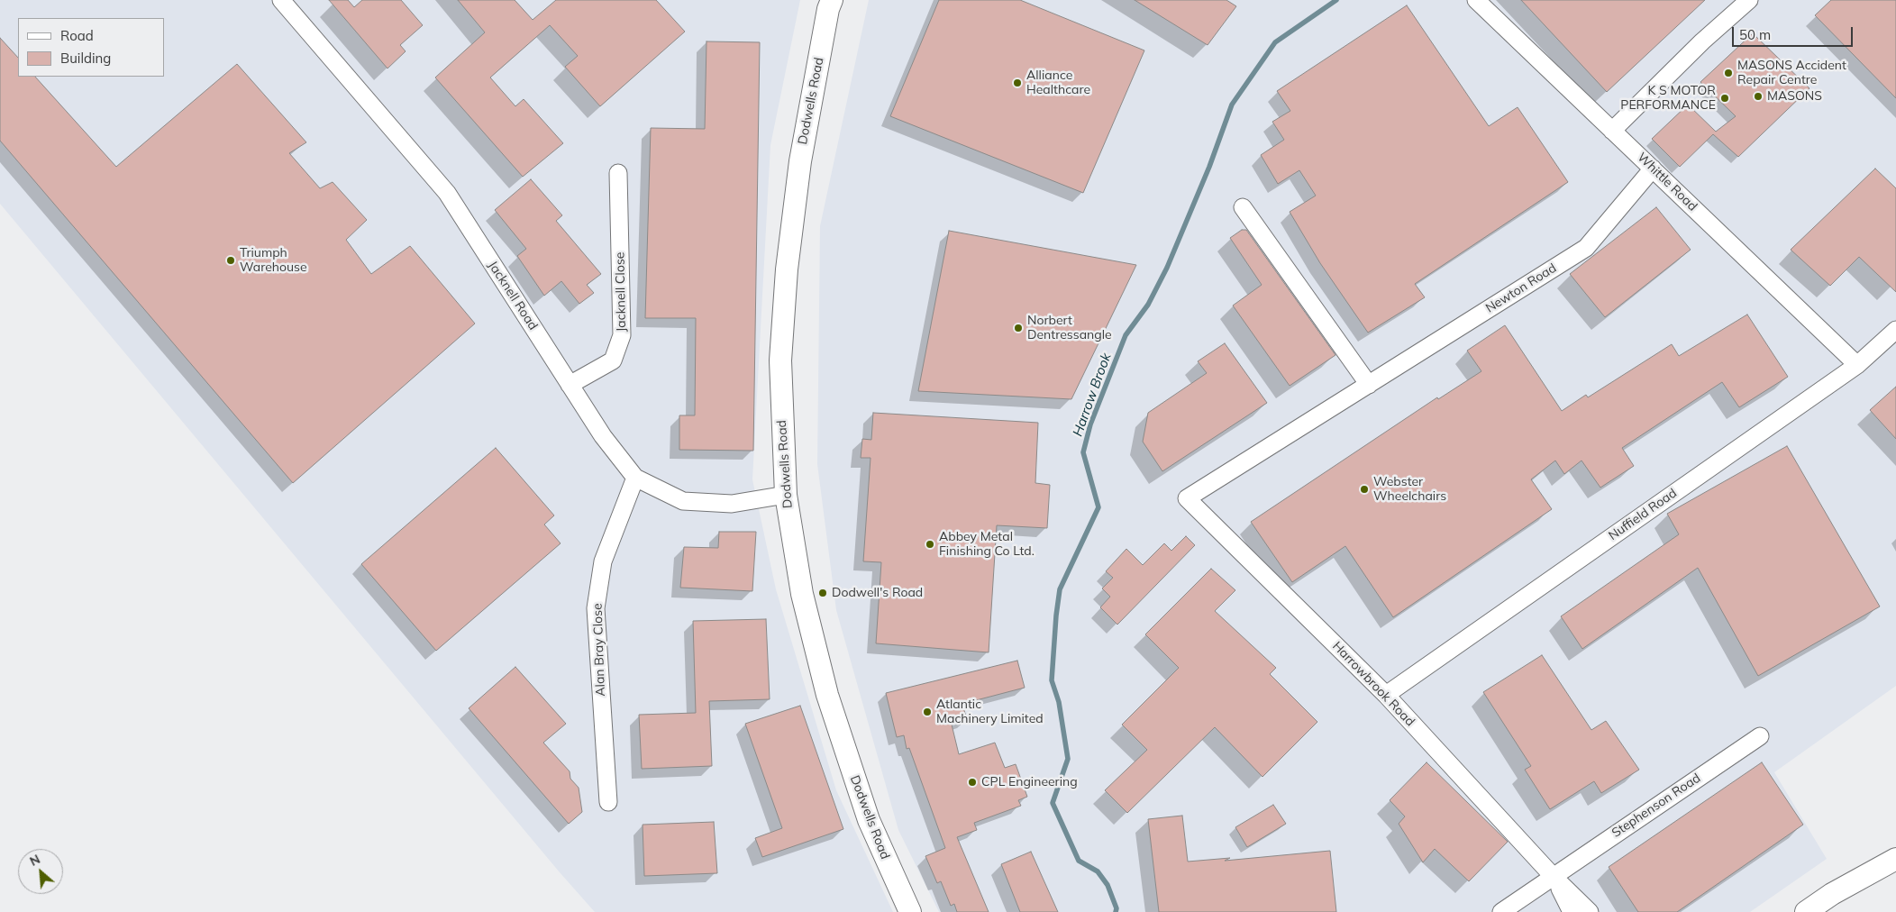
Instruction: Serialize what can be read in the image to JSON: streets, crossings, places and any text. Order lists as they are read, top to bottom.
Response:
{
  "streets": {
    "main road": ["Dodwells Road"],
    "street": [
      "Whittle Road",
      "Newton Road",
      "Jacknell Close",
      "Jacknell Road",
      "Nuffield Road",
      "Alan Bray Close",
      "Harrowbrook Road",
      "Stephenson Road"
    ]
  },
  "crossings": [
    ["Dodwells Road", "Jacknell Road"],
    ["Whittle Road", "Newton Road"],
    ["Whittle Road", "Nuffield Road"],
    ["Newton Road", "Harrowbrook Road"],
    ["Jacknell Close", "Jacknell Road"],
    ["Jacknell Road", "Alan Bray Close"],
    ["Nuffield Road", "Harrowbrook Road"],
    ["Harrowbrook Road", "Stephenson Road"]
  ],
  "water": ["Harrow Brook"],
  "places": [
    "MASONS Accident Repair Centre",
    "Alliance Healthcare",
    "MASONS",
    "K S MOTOR PERFORMANCE",
    "Triumph Warehouse",
    "Norbert Dentressangle",
    "Webster Wheelchairs",
    "Abbey Metal Finishing Co Ltd.",
    "Dodwell's Road",
    "Atlantic Machinery Limited",
    "CPL Engineering"
  ],
  "legend": ["Road", "Building"],
  "scale_bar": "50 m",
  "north": "top left"
}
